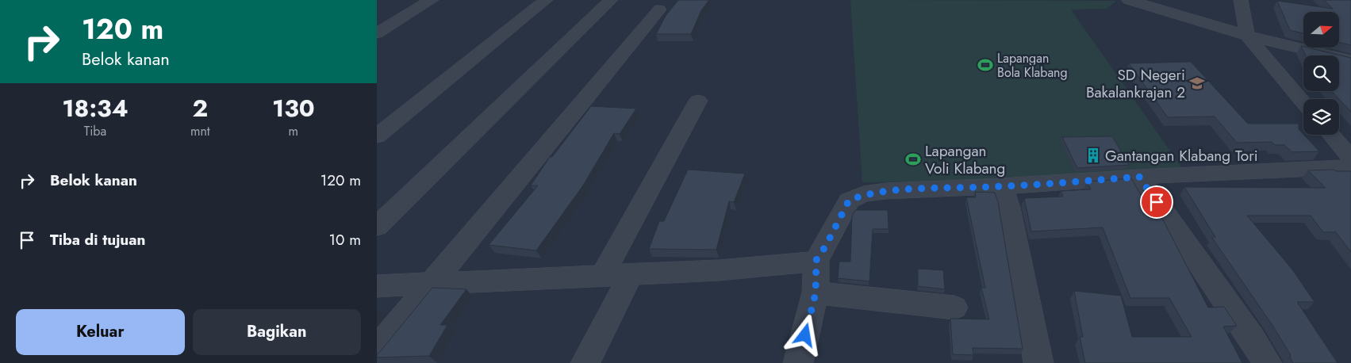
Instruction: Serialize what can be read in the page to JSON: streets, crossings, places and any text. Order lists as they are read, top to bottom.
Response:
{
  "places": {
    "sports": ["Lapangan Bola Klabang", "Lapangan Voli Klabang"],
    "school or university": ["SD Negeri Bakalankrajan 2"],
    "building": ["Gantangan Klabang Tori"]
  },
  "north": "right",
  "page": {
    "turn": ["120 m", "Belok kanan"],
    "eta": [
      "18:34",
      "Tiba",
      "2",
      "mnt",
      "130",
      "m"
    ],
    "list": [
      {
        "name": "Belok kanan",
        "value": "120 m"
      },
      {
        "name": "Tiba di tujuan",
        "value": "10 m"
      }
    ],
    "buttons": ["Keluar", "Bagikan"]
  }
}
